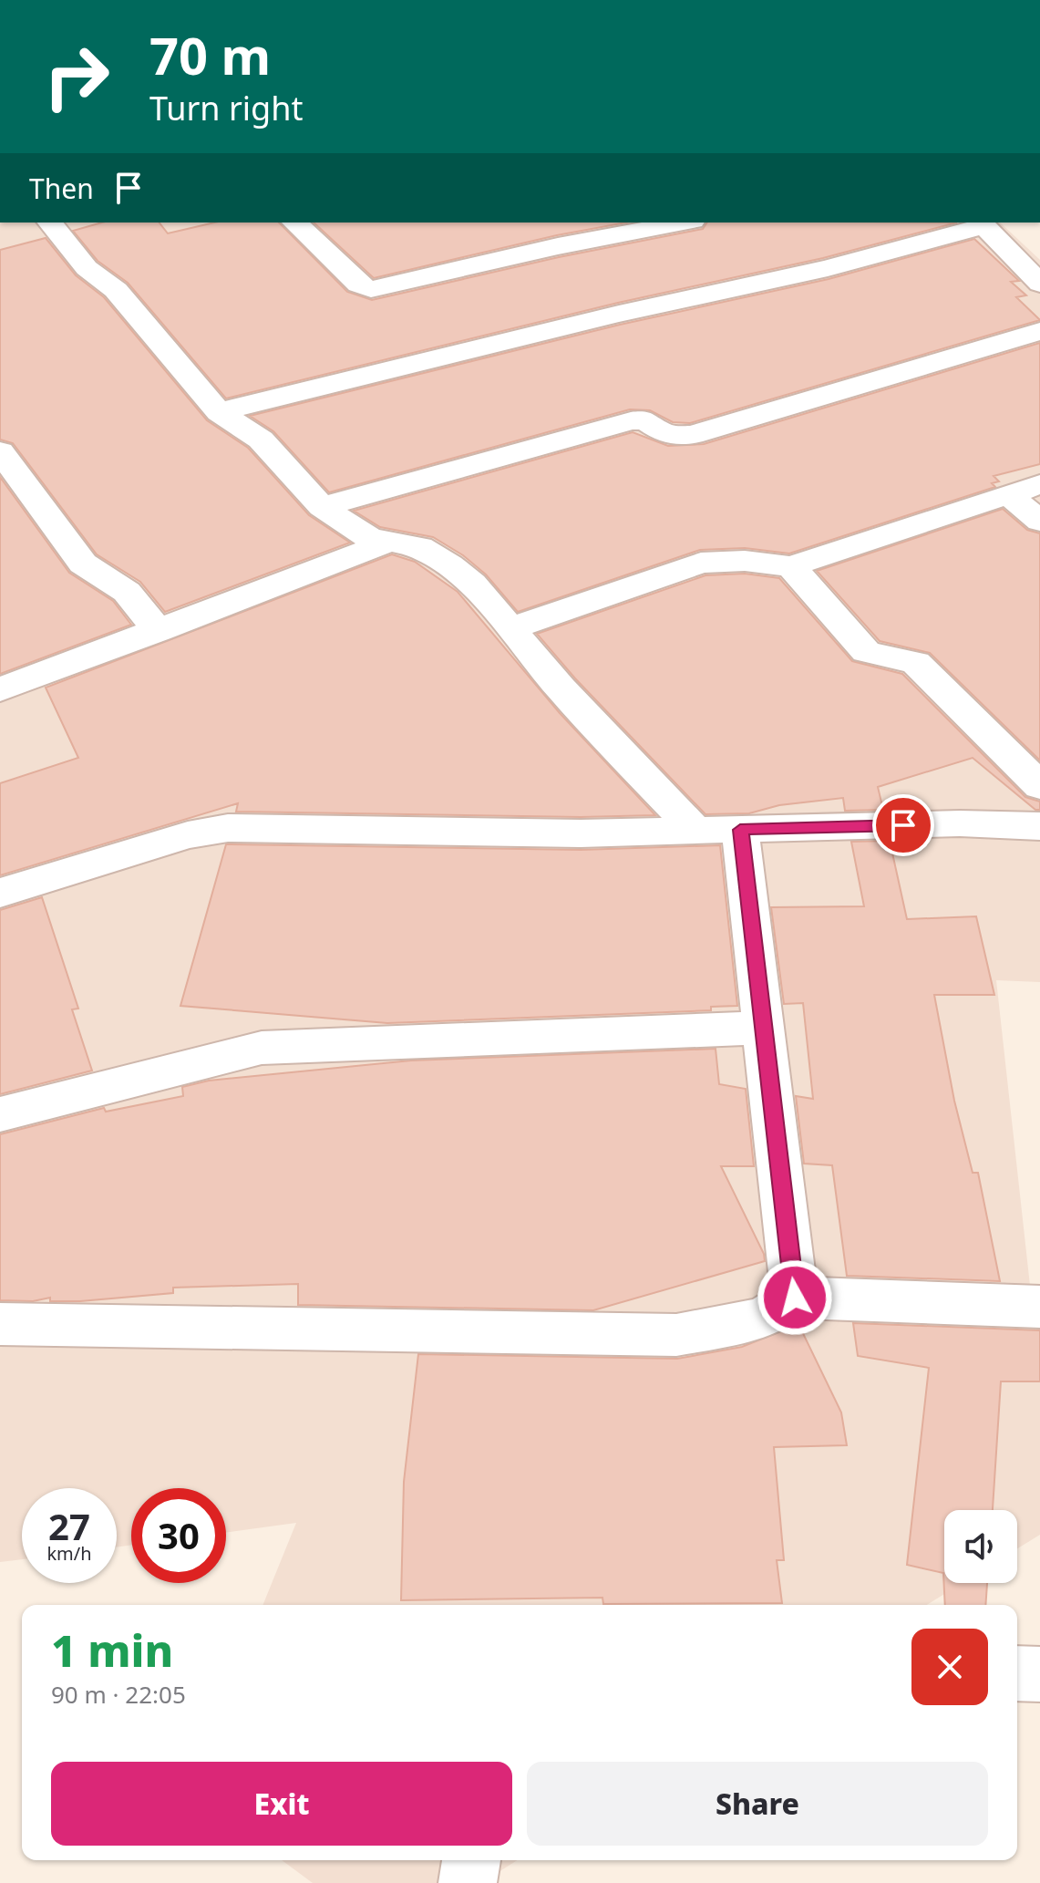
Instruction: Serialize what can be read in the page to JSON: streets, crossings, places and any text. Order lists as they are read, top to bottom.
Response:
{
  "page": {
    "turn": ["70 m", "Turn right"],
    "then": "Then",
    "speed": "27 km/h",
    "limit": "30",
    "heading": ["1 min", "90 m · 22:05"],
    "buttons": ["Exit", "Share"]
  }
}
